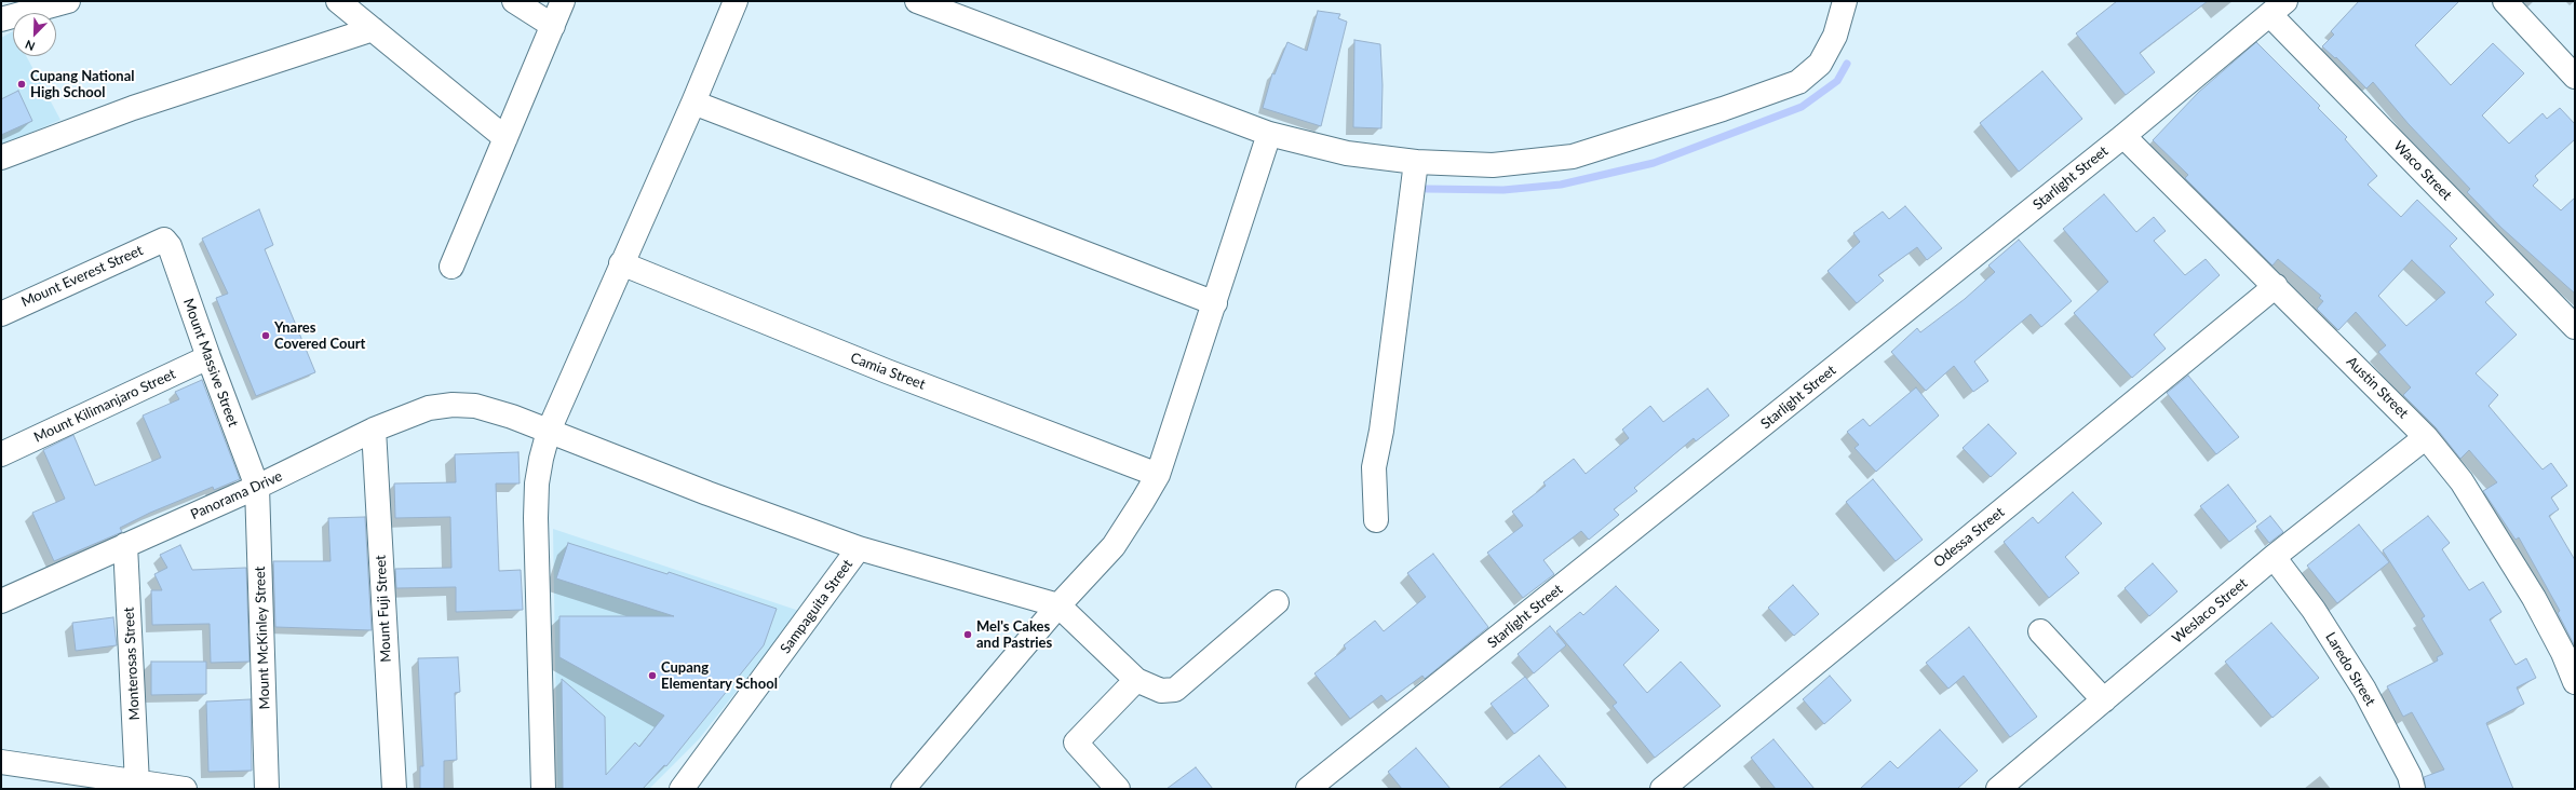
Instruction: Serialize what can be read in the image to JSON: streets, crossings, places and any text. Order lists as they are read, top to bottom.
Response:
{
  "streets": {
    "street": [
      "Waco Street",
      "Starlight Street",
      "Mount Everest Street",
      "Mount Massive Street",
      "Camia Street",
      "Austin Street",
      "Mount Kilimanjaro Street",
      "Panorama Drive",
      "Odessa Street",
      "Sampaguita Street",
      "Mount Fuji Street",
      "Weslaco Street",
      "Mount McKinley Street",
      "Monterosas Street",
      "Laredo Street"
    ]
  },
  "crossings": [
    ["Waco Street", "Starlight Street"],
    ["Starlight Street", "Austin Street"],
    ["Mount Everest Street", "Mount Massive Street"],
    ["Mount Massive Street", "Mount Kilimanjaro Street"],
    ["Mount Massive Street", "Panorama Drive"],
    ["Mount Massive Street", "Mount McKinley Street"],
    ["Austin Street", "Odessa Street"],
    ["Austin Street", "Weslaco Street"],
    ["Panorama Drive", "Sampaguita Street"],
    ["Panorama Drive", "Mount Fuji Street"],
    ["Panorama Drive", "Mount McKinley Street"],
    ["Panorama Drive", "Monterosas Street"],
    ["Weslaco Street", "Laredo Street"]
  ],
  "places": [
    "Cupang National High School",
    "Ynares Covered Court",
    "Mel's Cakes and Pastries",
    "Cupang Elementary School"
  ],
  "north": "bottom left"
}
